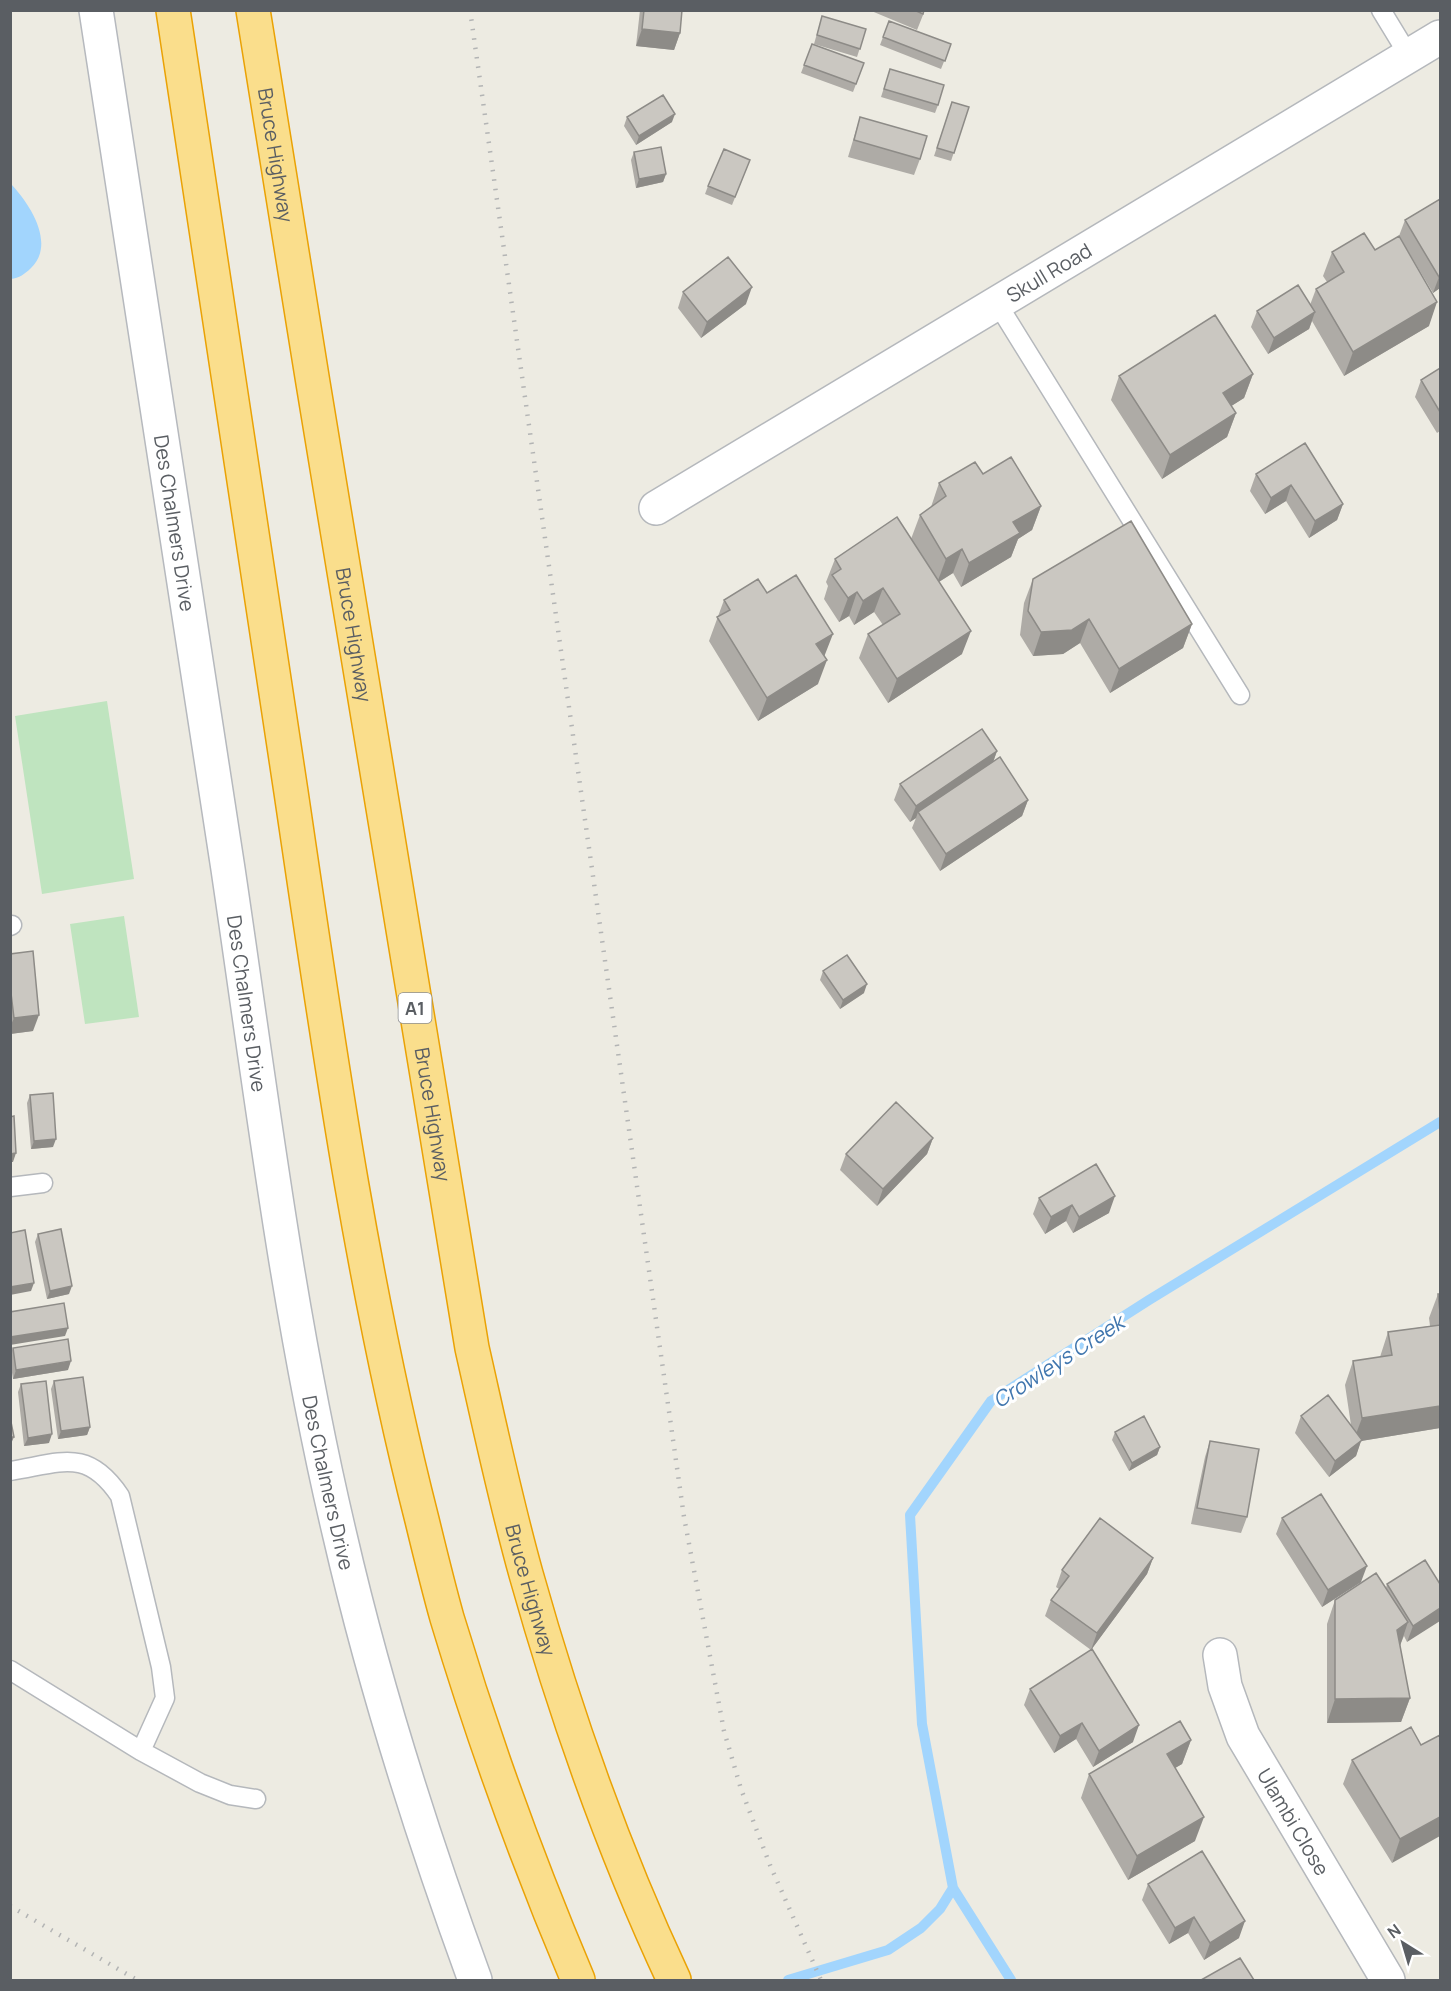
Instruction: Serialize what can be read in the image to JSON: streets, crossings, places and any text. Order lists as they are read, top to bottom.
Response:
{
  "streets": {
    "highway": ["Bruce Highway", "A1"],
    "main road": ["Skull Road", "Des Chalmers Drive", "Ulambi Close"]
  },
  "water": ["Crowleys Creek"],
  "north": "top left"
}
